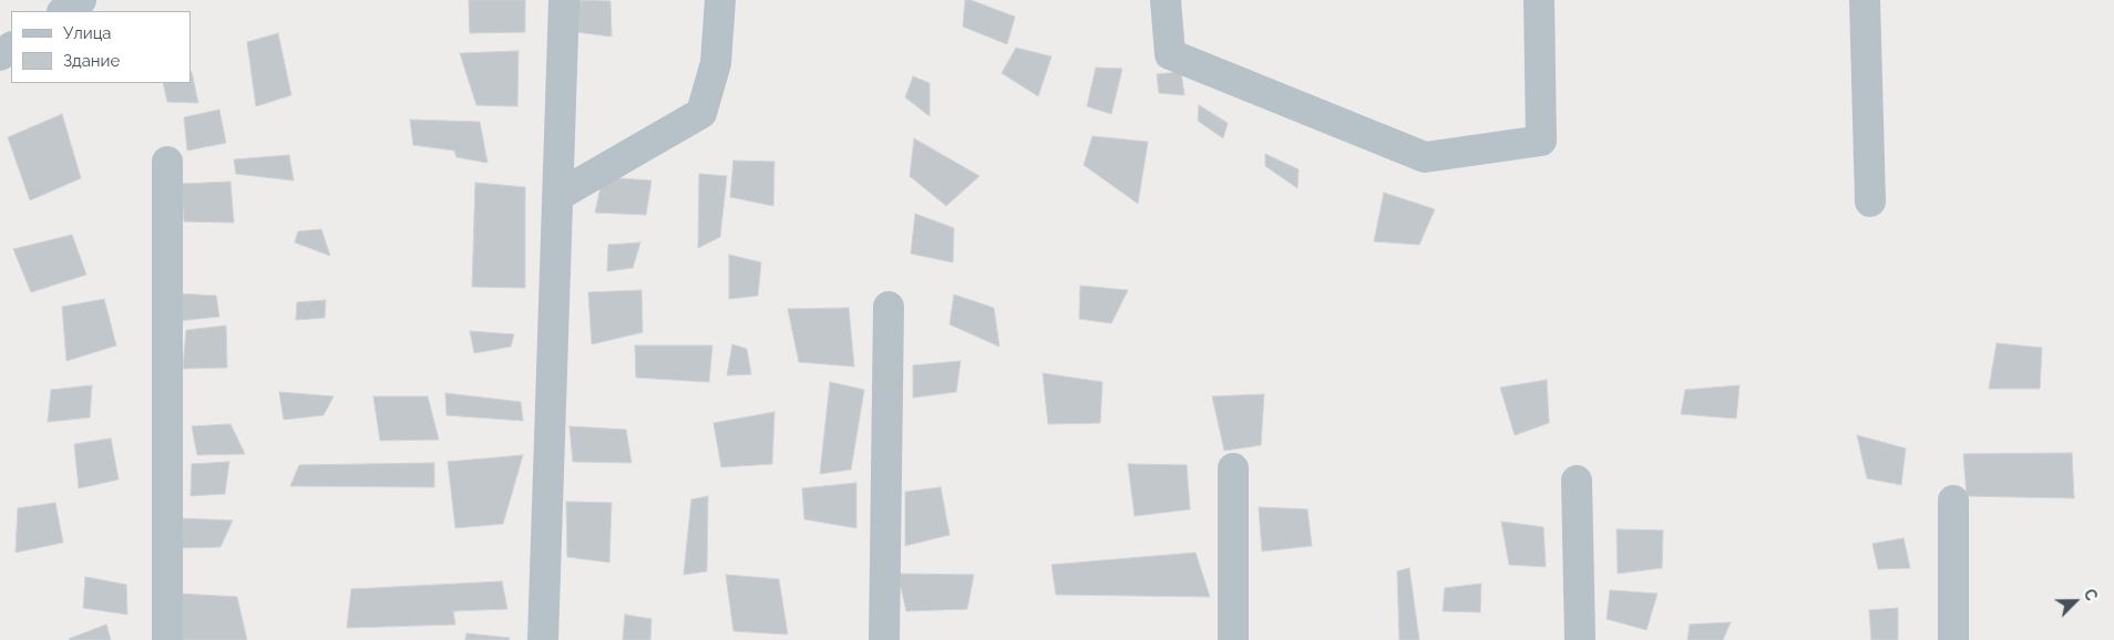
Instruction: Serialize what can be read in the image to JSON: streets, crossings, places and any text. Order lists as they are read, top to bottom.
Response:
{
  "legend": ["Улица", "Здание"],
  "north": "top right"
}
